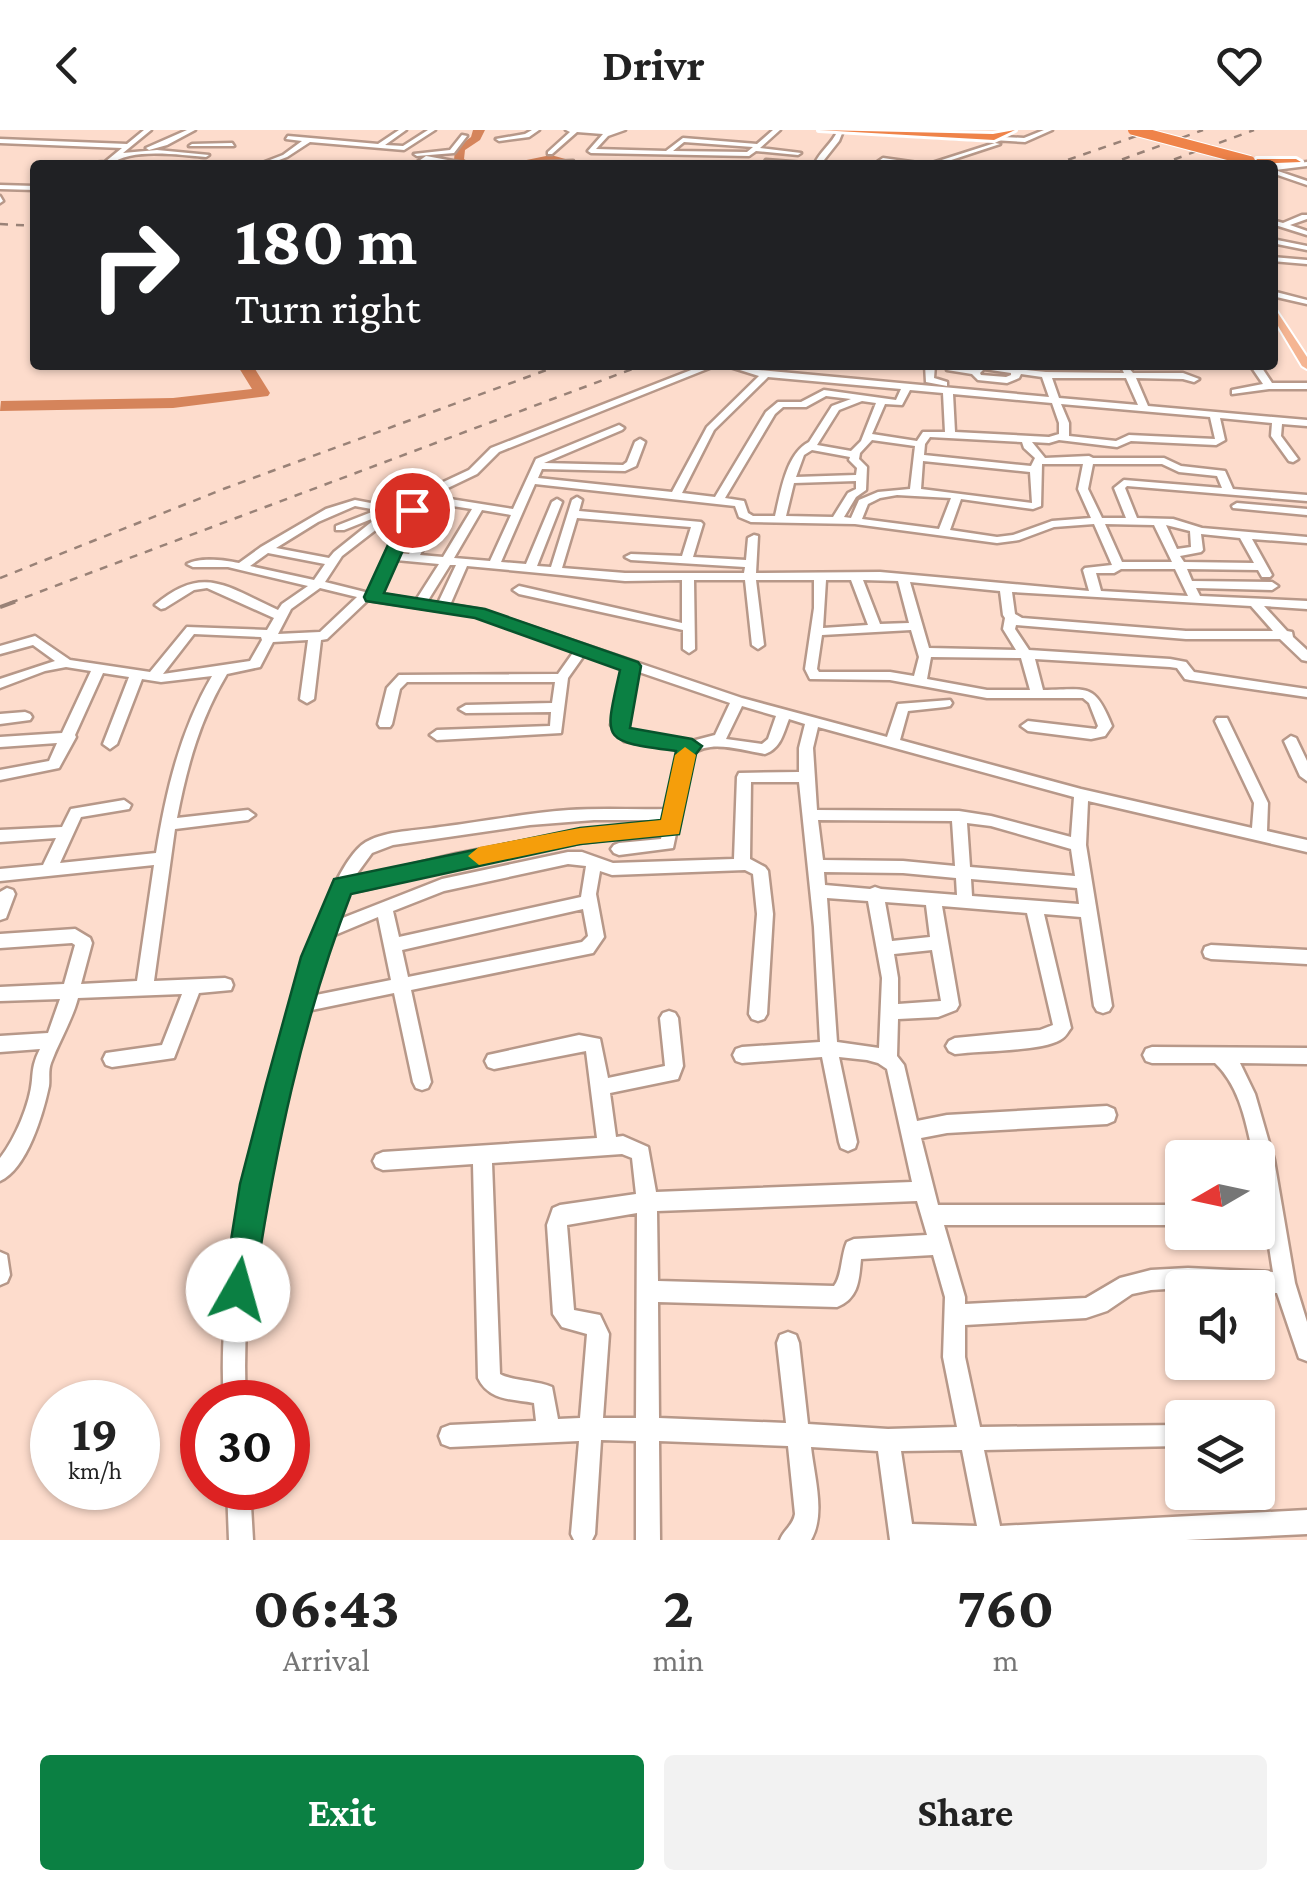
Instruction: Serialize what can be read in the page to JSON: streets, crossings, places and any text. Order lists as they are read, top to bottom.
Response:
{
  "north": "left",
  "page": {
    "header": "Drivr",
    "turn": ["180 m", "Turn right"],
    "speed": "19 km/h",
    "limit": "30",
    "eta": [
      "06:43",
      "Arrival",
      "2",
      "min",
      "760",
      "m"
    ],
    "buttons": ["Exit", "Share"]
  }
}
